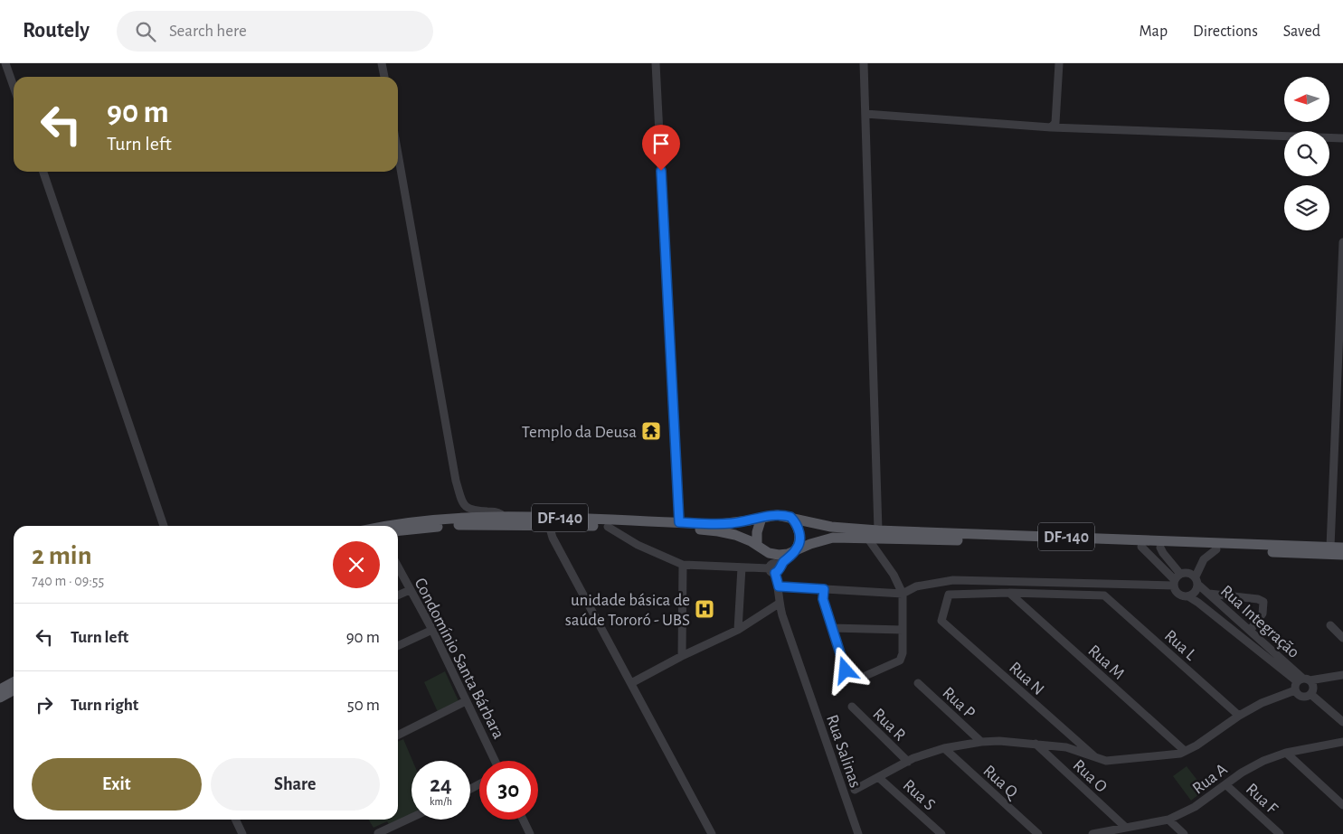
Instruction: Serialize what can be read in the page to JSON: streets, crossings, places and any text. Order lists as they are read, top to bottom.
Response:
{
  "streets": {
    "main road": ["DF-140"],
    "street": [
      "Rua Integração",
      "Rua L",
      "Condomínio Santa Bárbara",
      "Rua M",
      "Rua N",
      "Rua P",
      "Rua R",
      "Rua Salinas",
      "Rua O",
      "Rua A",
      "Rua Q",
      "Rua S",
      "Rua F"
    ]
  },
  "crossings": [
    ["DF-140", "Rua Salinas"],
    ["Rua L", "Rua M"],
    ["Rua L", "Rua N"],
    ["Rua M", "Rua N"],
    ["Rua O", "Rua A"],
    ["Rua A", "Rua F"]
  ],
  "places": {
    "temple": ["Templo da Deusa"],
    "hospital": ["unidade básica de saúde Tororó - UBS"]
  },
  "north": "left",
  "page": {
    "header": "Routely",
    "search": "Search here",
    "nav": ["Map", "Directions", "Saved"],
    "turn": ["90 m", "Turn left"],
    "heading": ["2 min", "740 m · 09:55"],
    "list": [
      {
        "name": "Turn left",
        "value": "90 m"
      },
      {
        "name": "Turn right",
        "value": "50 m"
      }
    ],
    "buttons": ["Exit", "Share"],
    "speed": "24 km/h",
    "limit": "30"
  }
}
